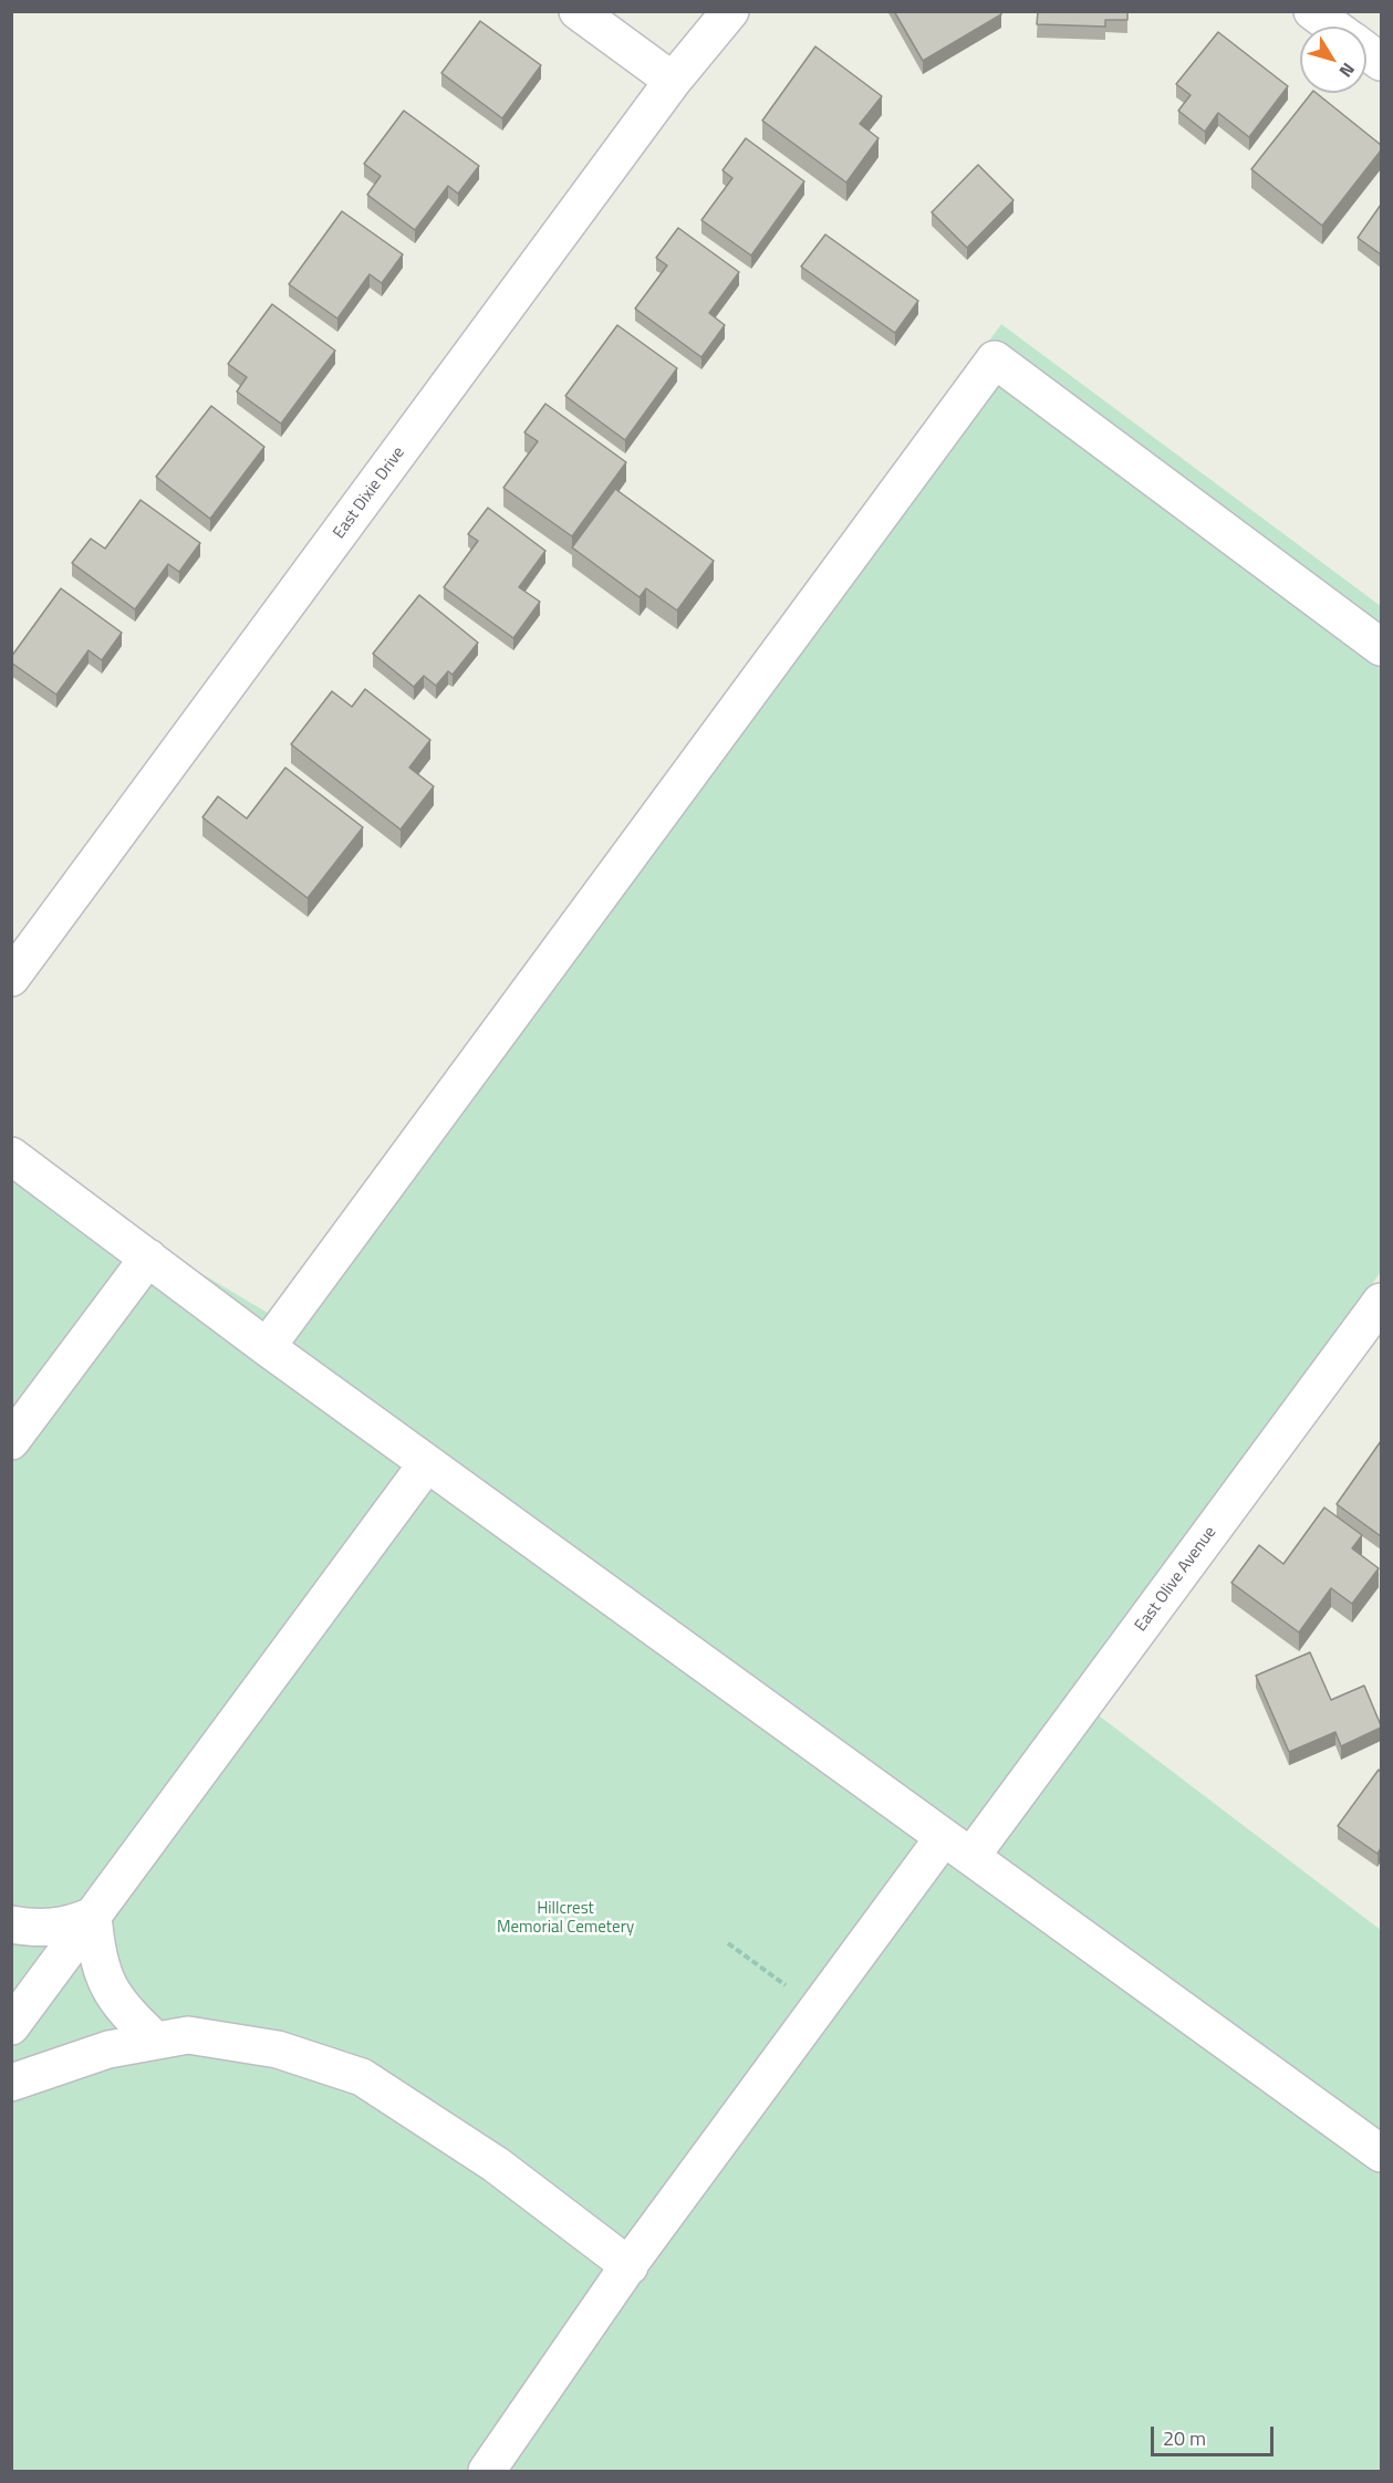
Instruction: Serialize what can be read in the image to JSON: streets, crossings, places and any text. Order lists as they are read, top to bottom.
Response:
{
  "streets": {
    "street": ["East Dixie Drive", "East Olive Avenue"]
  },
  "parks": ["Hillcrest Memorial Cemetery"],
  "scale_bar": "20 m",
  "north": "bottom right"
}
